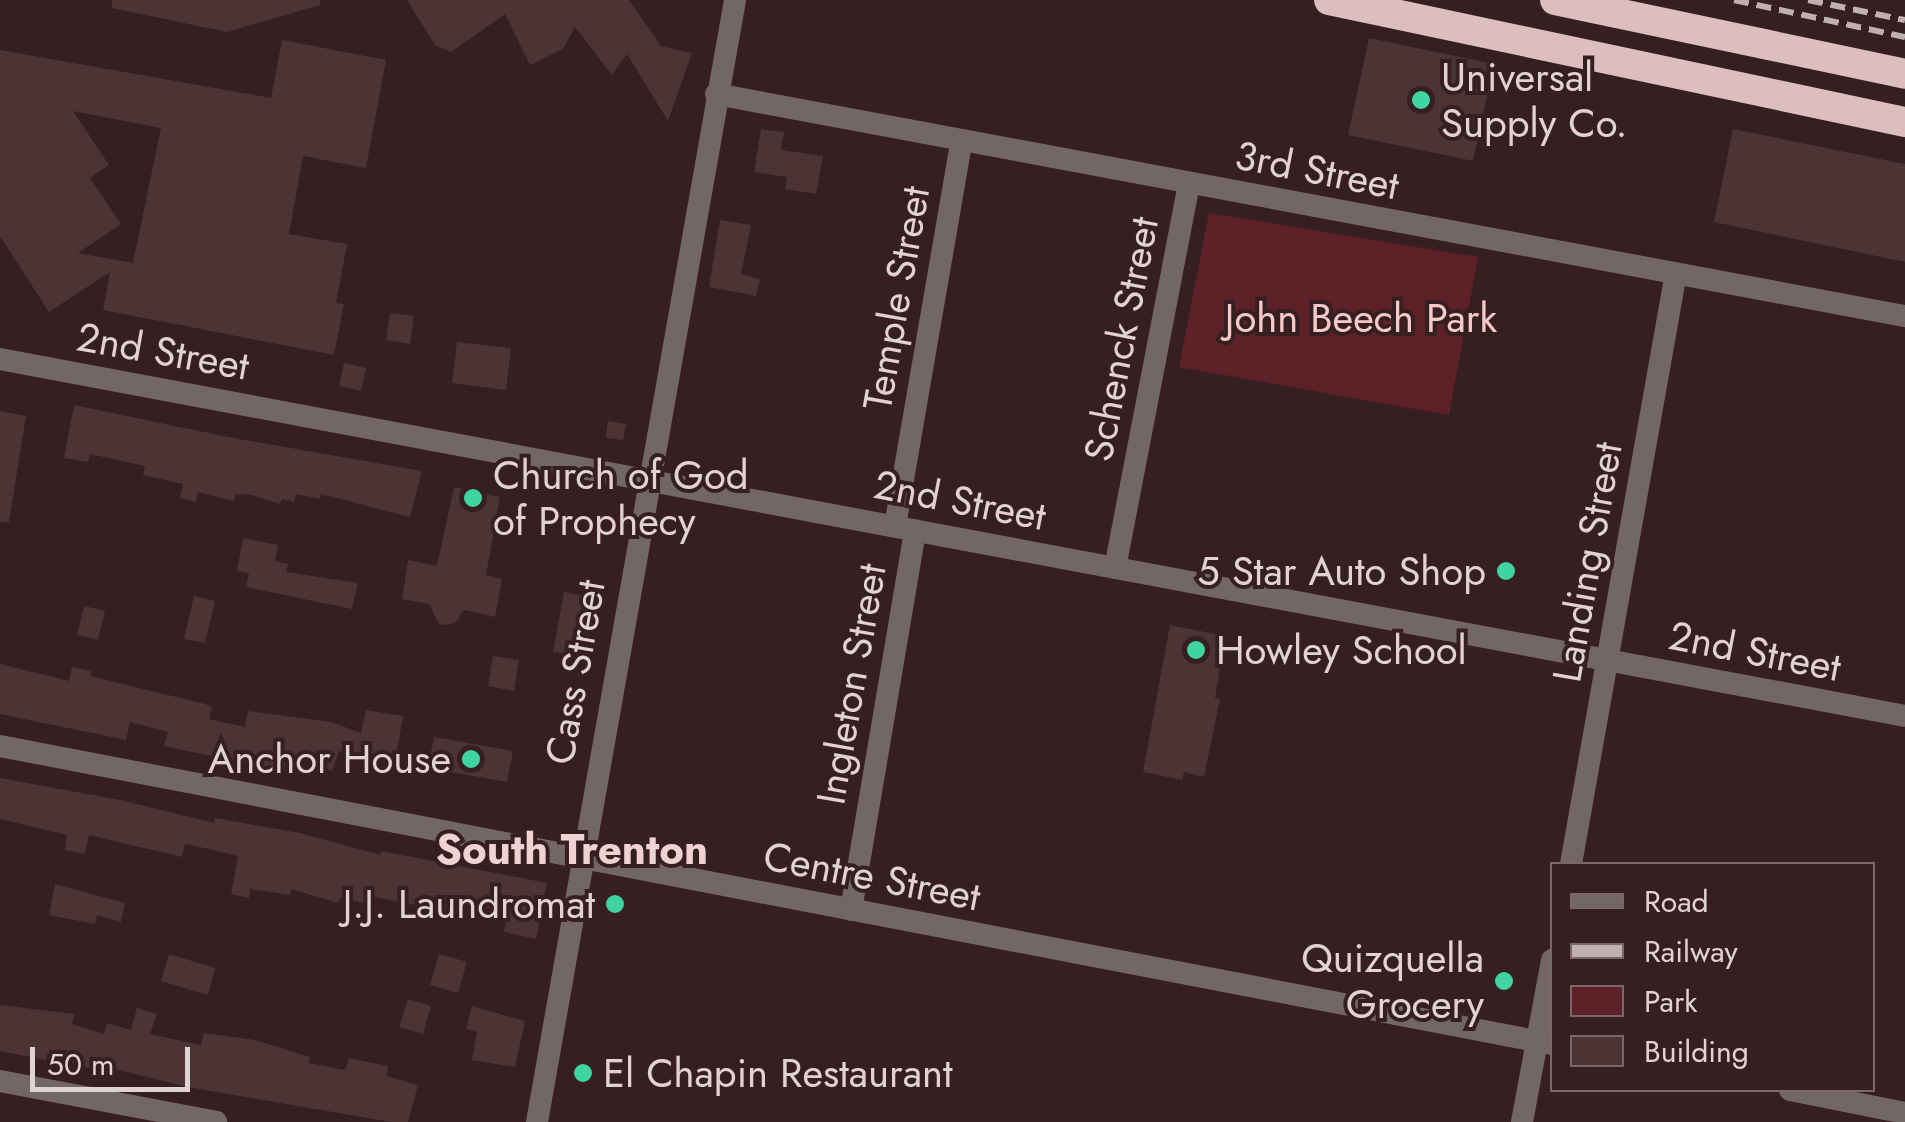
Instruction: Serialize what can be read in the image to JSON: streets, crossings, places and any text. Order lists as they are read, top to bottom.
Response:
{
  "streets": {
    "street": [
      "3rd Street",
      "Temple Street",
      "Schenck Street",
      "2nd Street",
      "Landing Street",
      "Cass Street",
      "Ingleton Street",
      "Centre Street"
    ]
  },
  "crossings": [
    ["3rd Street", "Temple Street"],
    ["3rd Street", "Schenck Street"],
    ["3rd Street", "Landing Street"],
    ["3rd Street", "Cass Street"],
    ["Temple Street", "2nd Street"],
    ["Temple Street", "Ingleton Street"],
    ["Schenck Street", "2nd Street"],
    ["2nd Street", "Landing Street"],
    ["2nd Street", "Cass Street"],
    ["2nd Street", "Ingleton Street"],
    ["Cass Street", "Centre Street"],
    ["Ingleton Street", "Centre Street"]
  ],
  "districts": ["South Trenton"],
  "parks": ["John Beech Park"],
  "places": [
    "Universal Supply Co.",
    "Church of God of Prophecy",
    "5 Star Auto Shop",
    "Howley School",
    "Anchor House",
    "J.J. Laundromat",
    "Quizquella Grocery",
    "El Chapin Restaurant"
  ],
  "legend": [
    "Road",
    "Railway",
    "Park",
    "Building"
  ],
  "scale_bar": "50 m"
}
